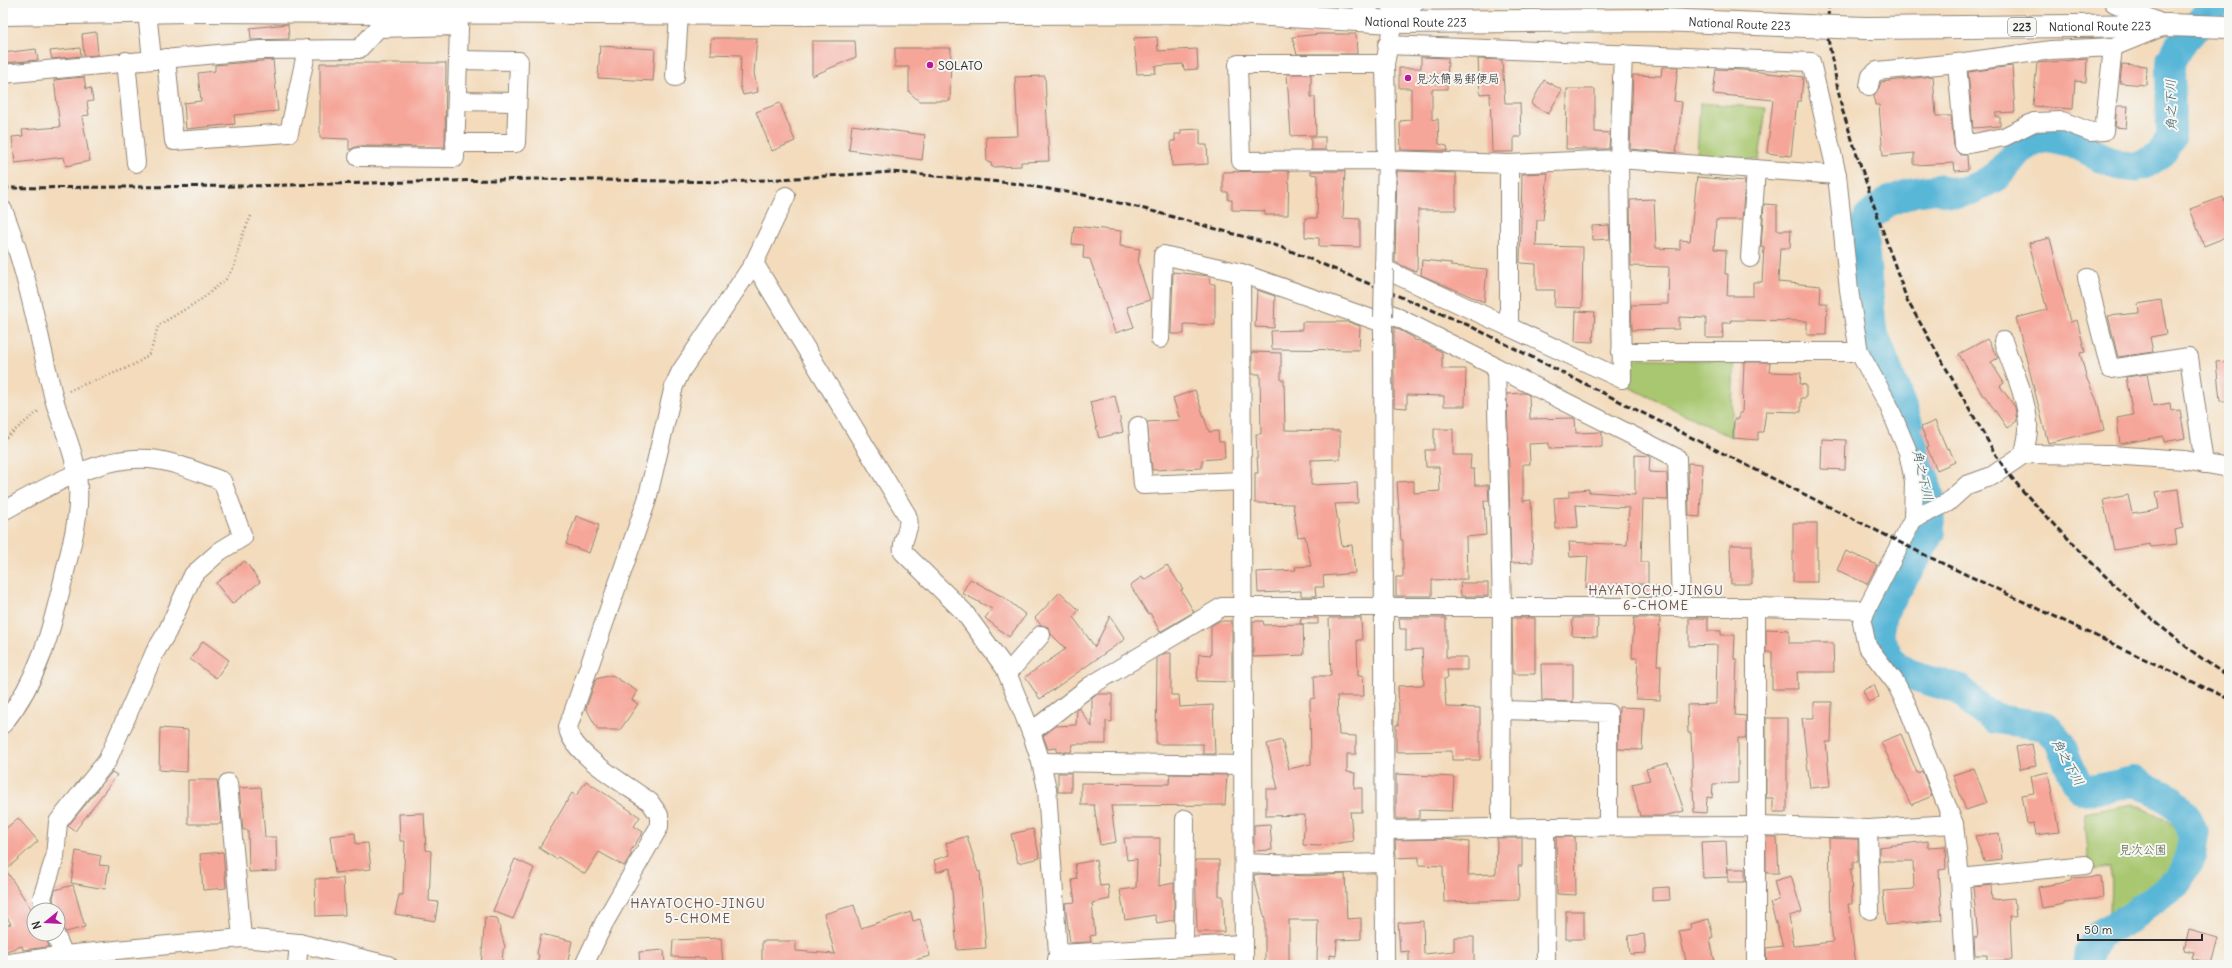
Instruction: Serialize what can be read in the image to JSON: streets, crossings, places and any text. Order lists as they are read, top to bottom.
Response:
{
  "streets": {
    "highway": ["National Route 223", "223"]
  },
  "districts": ["HAYATOCHO-JINGU 6-CHOME", "HAYATOCHO-JINGU 5-CHOME"],
  "water": ["角之下川"],
  "parks": ["見次公園"],
  "places": ["SOLATO", "見次簡易郵便局"],
  "scale_bar": "50 m",
  "north": "left"
}
